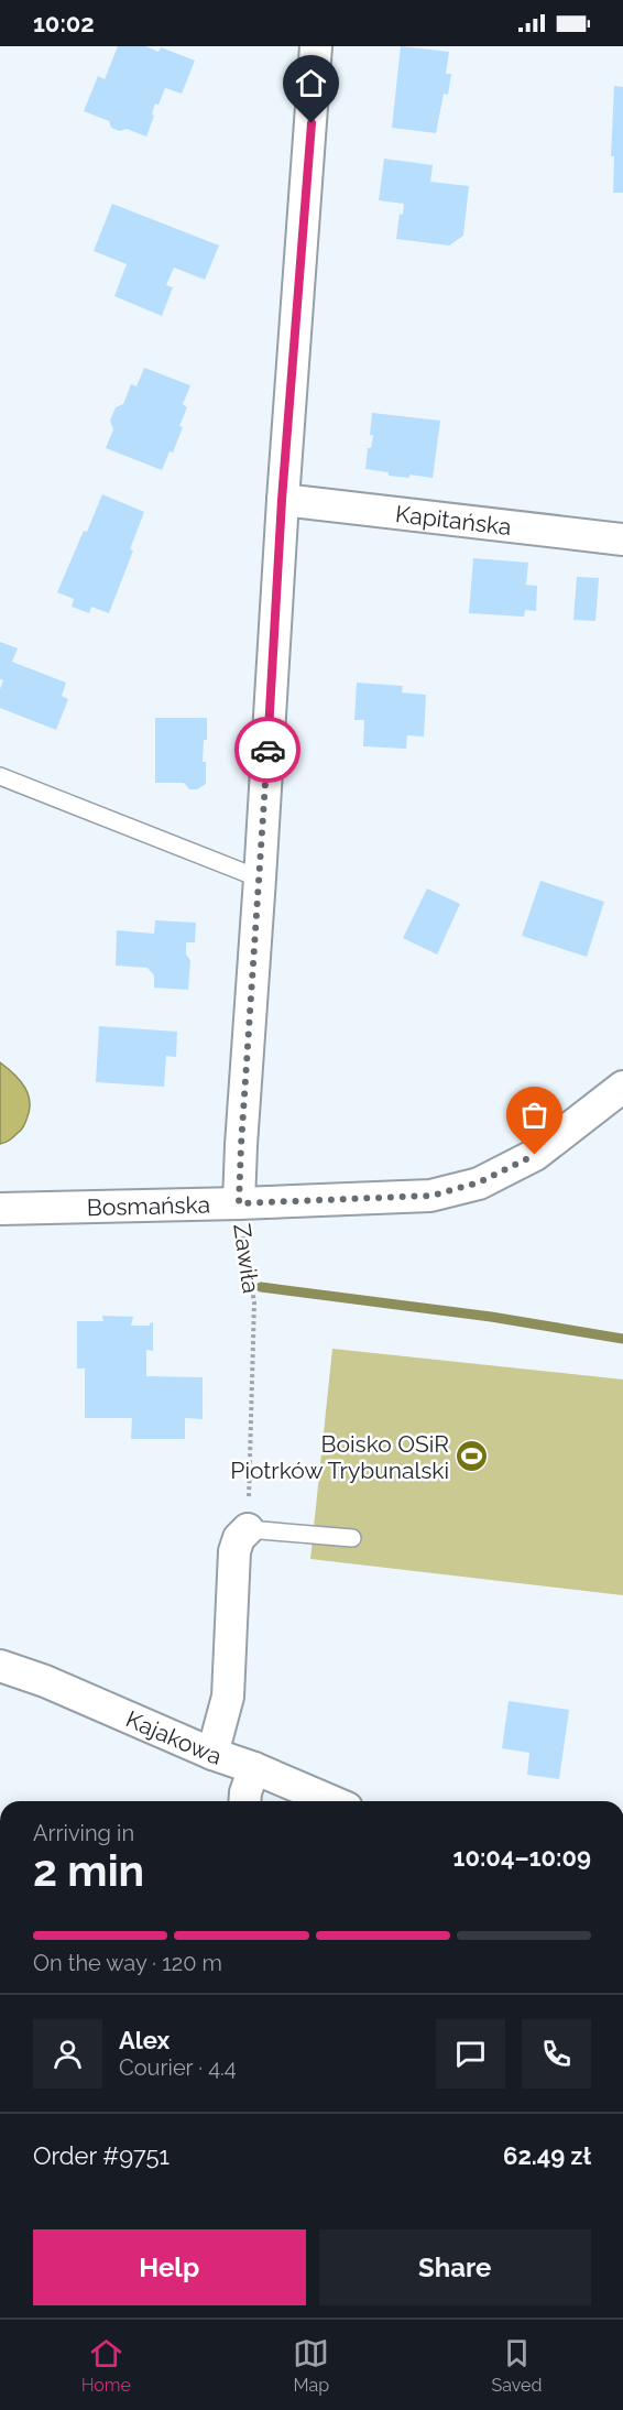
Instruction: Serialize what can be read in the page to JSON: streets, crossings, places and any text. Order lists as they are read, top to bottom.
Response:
{
  "streets": {
    "street": [
      "Kapitańska",
      "Bosmańska",
      "Zawiła",
      "Kajakowa"
    ]
  },
  "crossings": [
    ["Kapitańska", "Zawiła"],
    ["Bosmańska", "Zawiła"]
  ],
  "places": {
    "sports": ["Boisko OSiR Piotrków Trybunalski"]
  },
  "page": {
    "status": "10:02",
    "heading": ["2 min", "Arriving in", "10:04–10:09"],
    "panel": [
      "Alex",
      "Courier · 4.4",
      "Order #9751",
      "62.49 zł"
    ],
    "bar": "On the way · 120 m",
    "buttons": ["Help", "Share"],
    "tabs": ["Home", "Map", "Saved"]
  }
}
